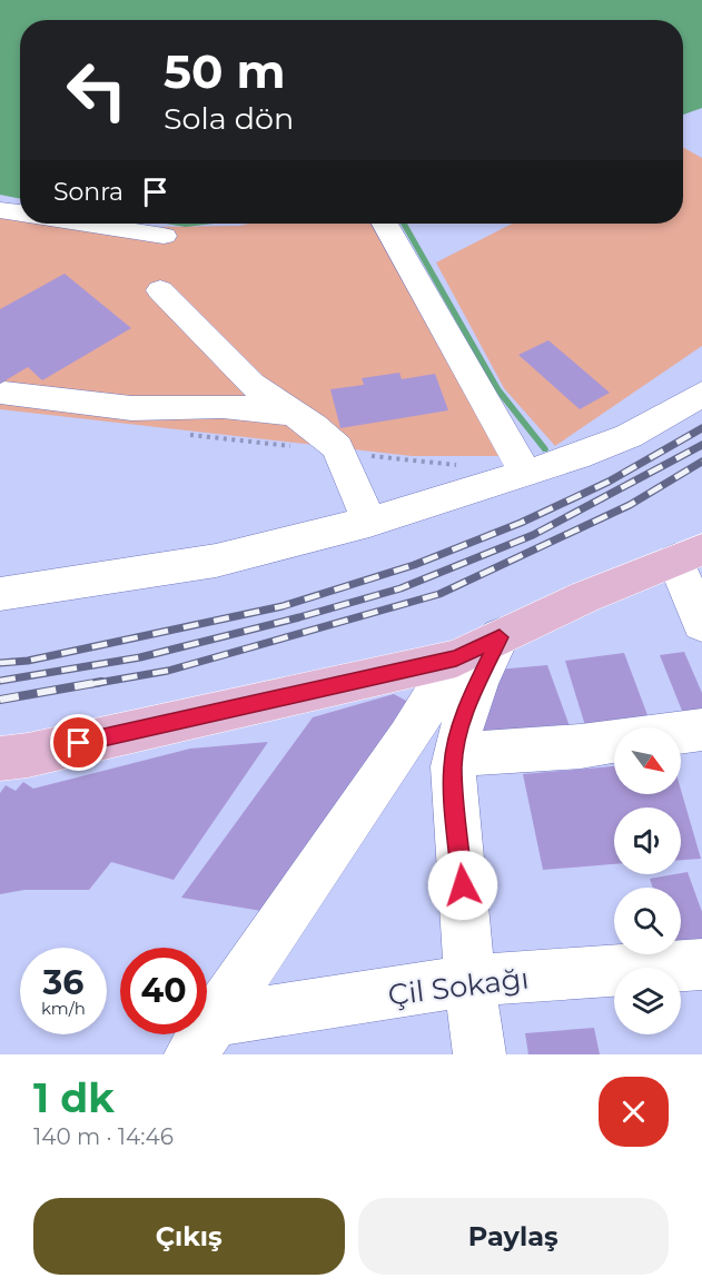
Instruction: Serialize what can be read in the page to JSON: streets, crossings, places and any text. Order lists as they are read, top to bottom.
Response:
{
  "streets": {
    "street": ["Çil Sokağı"]
  },
  "north": "bottom right",
  "page": {
    "turn": ["50 m", "Sola dön"],
    "then": "Sonra",
    "speed": "36 km/h",
    "limit": "40",
    "heading": ["1 dk", "140 m · 14:46"],
    "buttons": ["Çıkış", "Paylaş"]
  }
}
